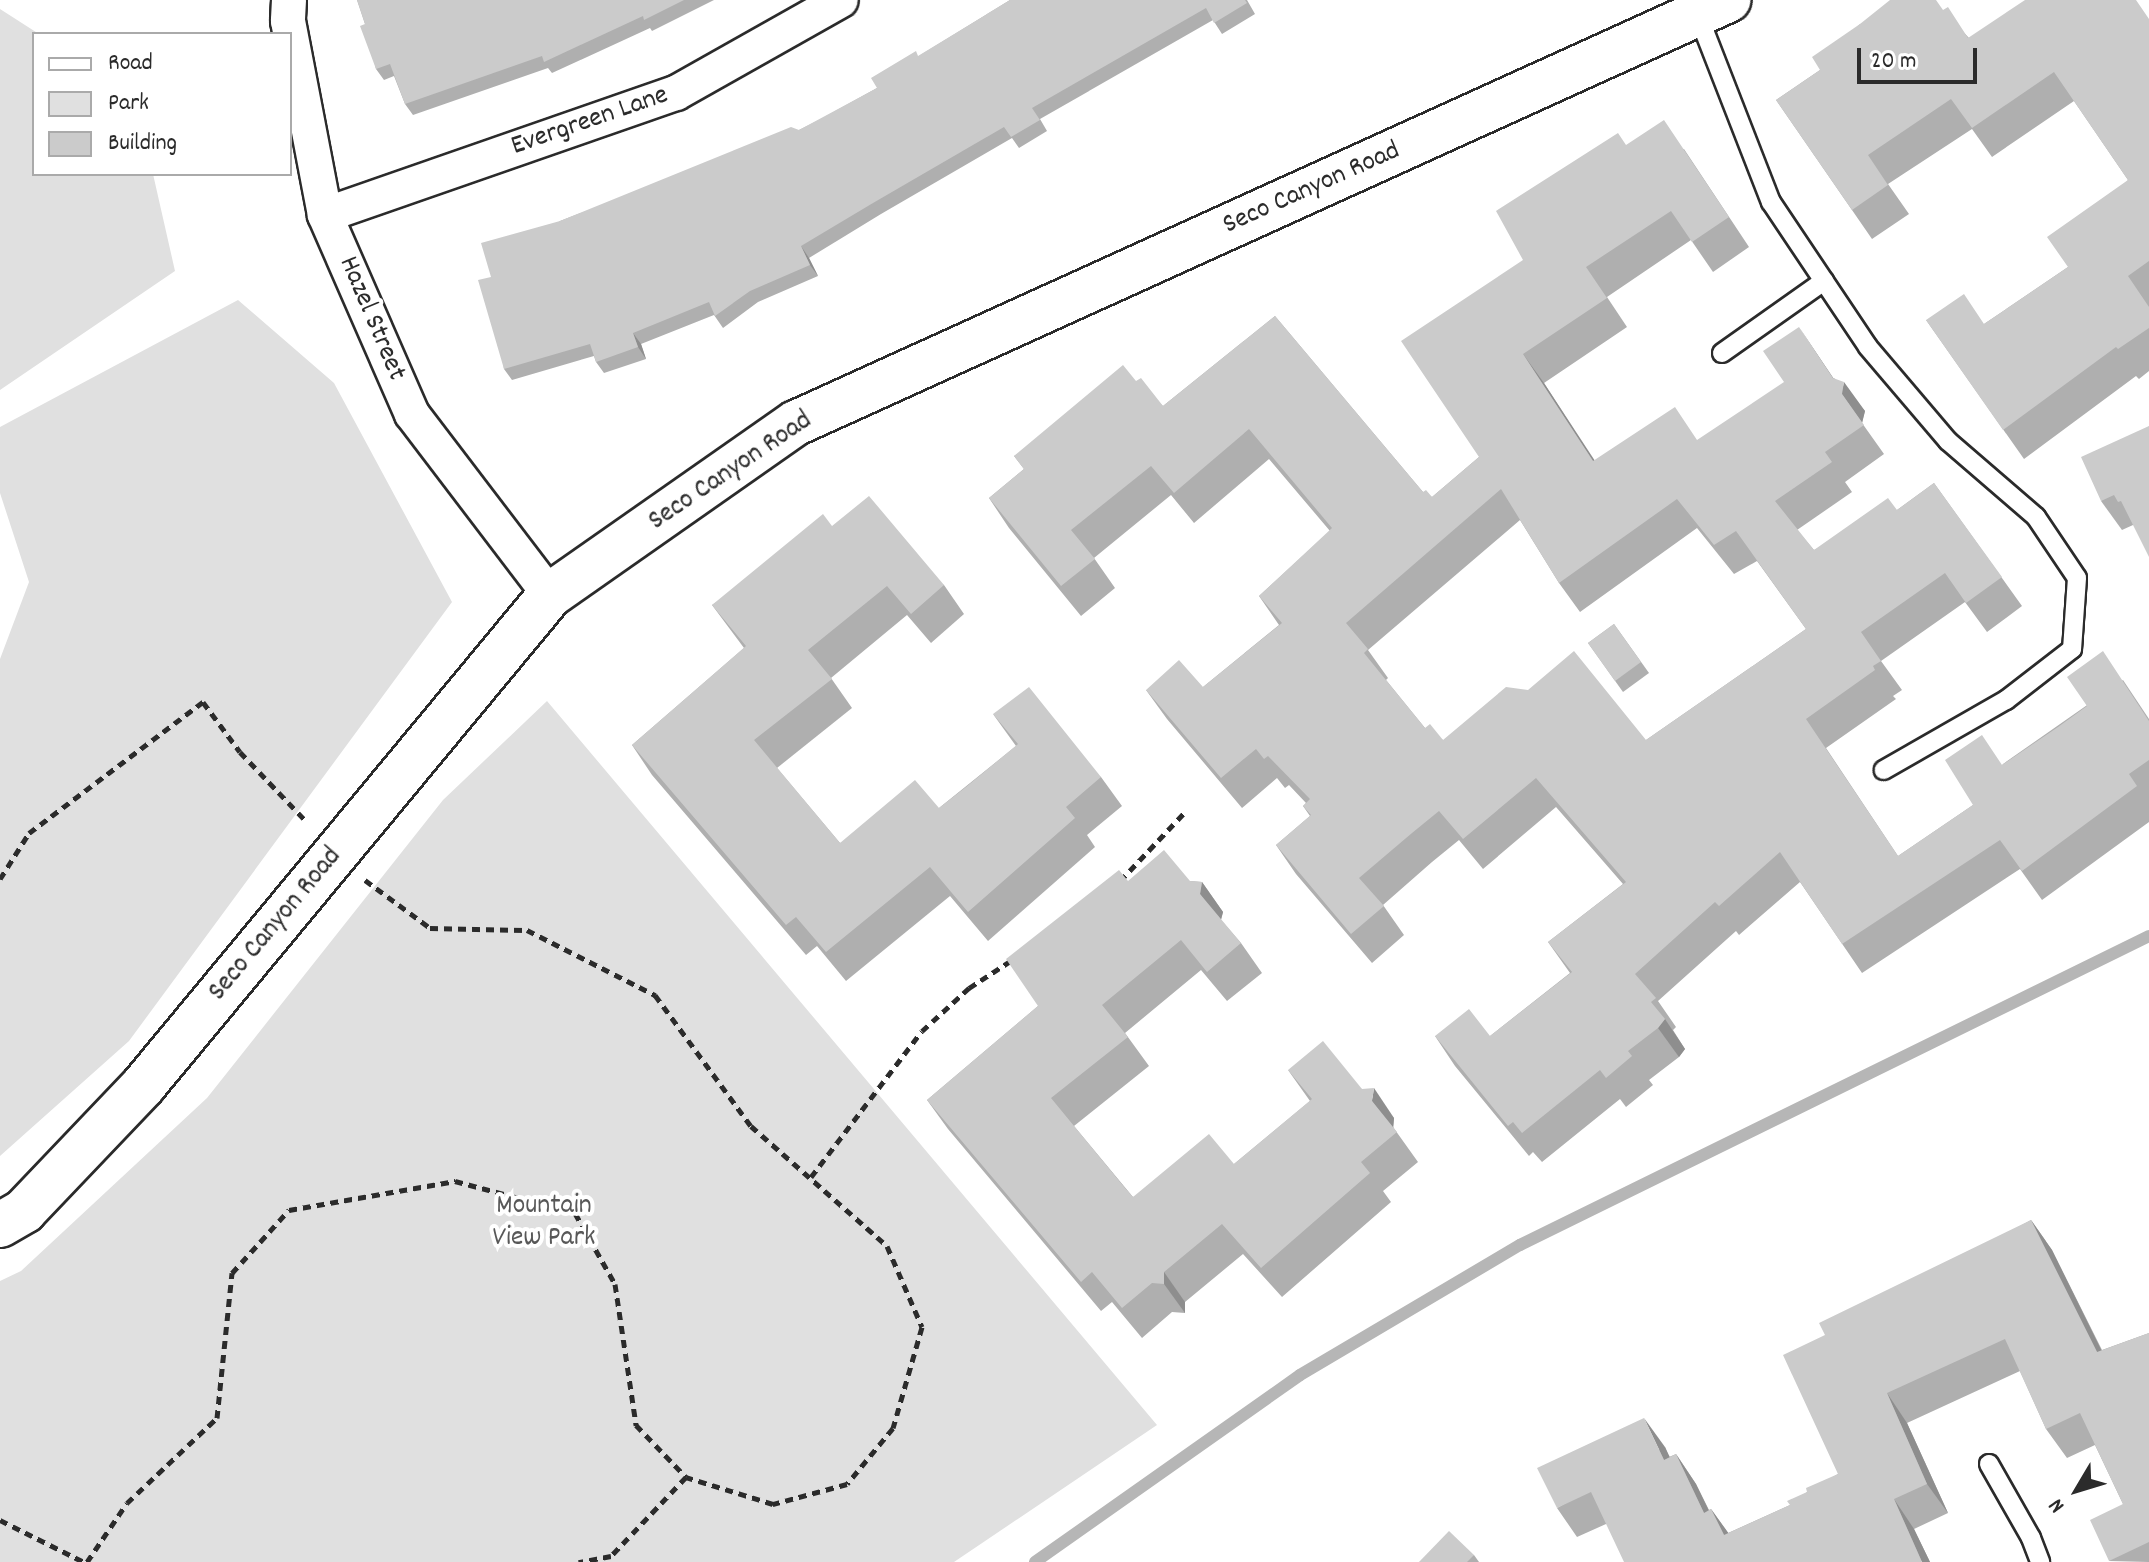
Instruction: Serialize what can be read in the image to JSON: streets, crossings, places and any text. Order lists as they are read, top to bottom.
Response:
{
  "streets": {
    "street": ["Evergreen Lane", "Seco Canyon Road", "Hazel Street"]
  },
  "crossings": [
    ["Evergreen Lane", "Hazel Street"],
    ["Seco Canyon Road", "Hazel Street"]
  ],
  "parks": ["Mountain View Park"],
  "legend": ["Road", "Park", "Building"],
  "scale_bar": "20 m",
  "north": "bottom left"
}
